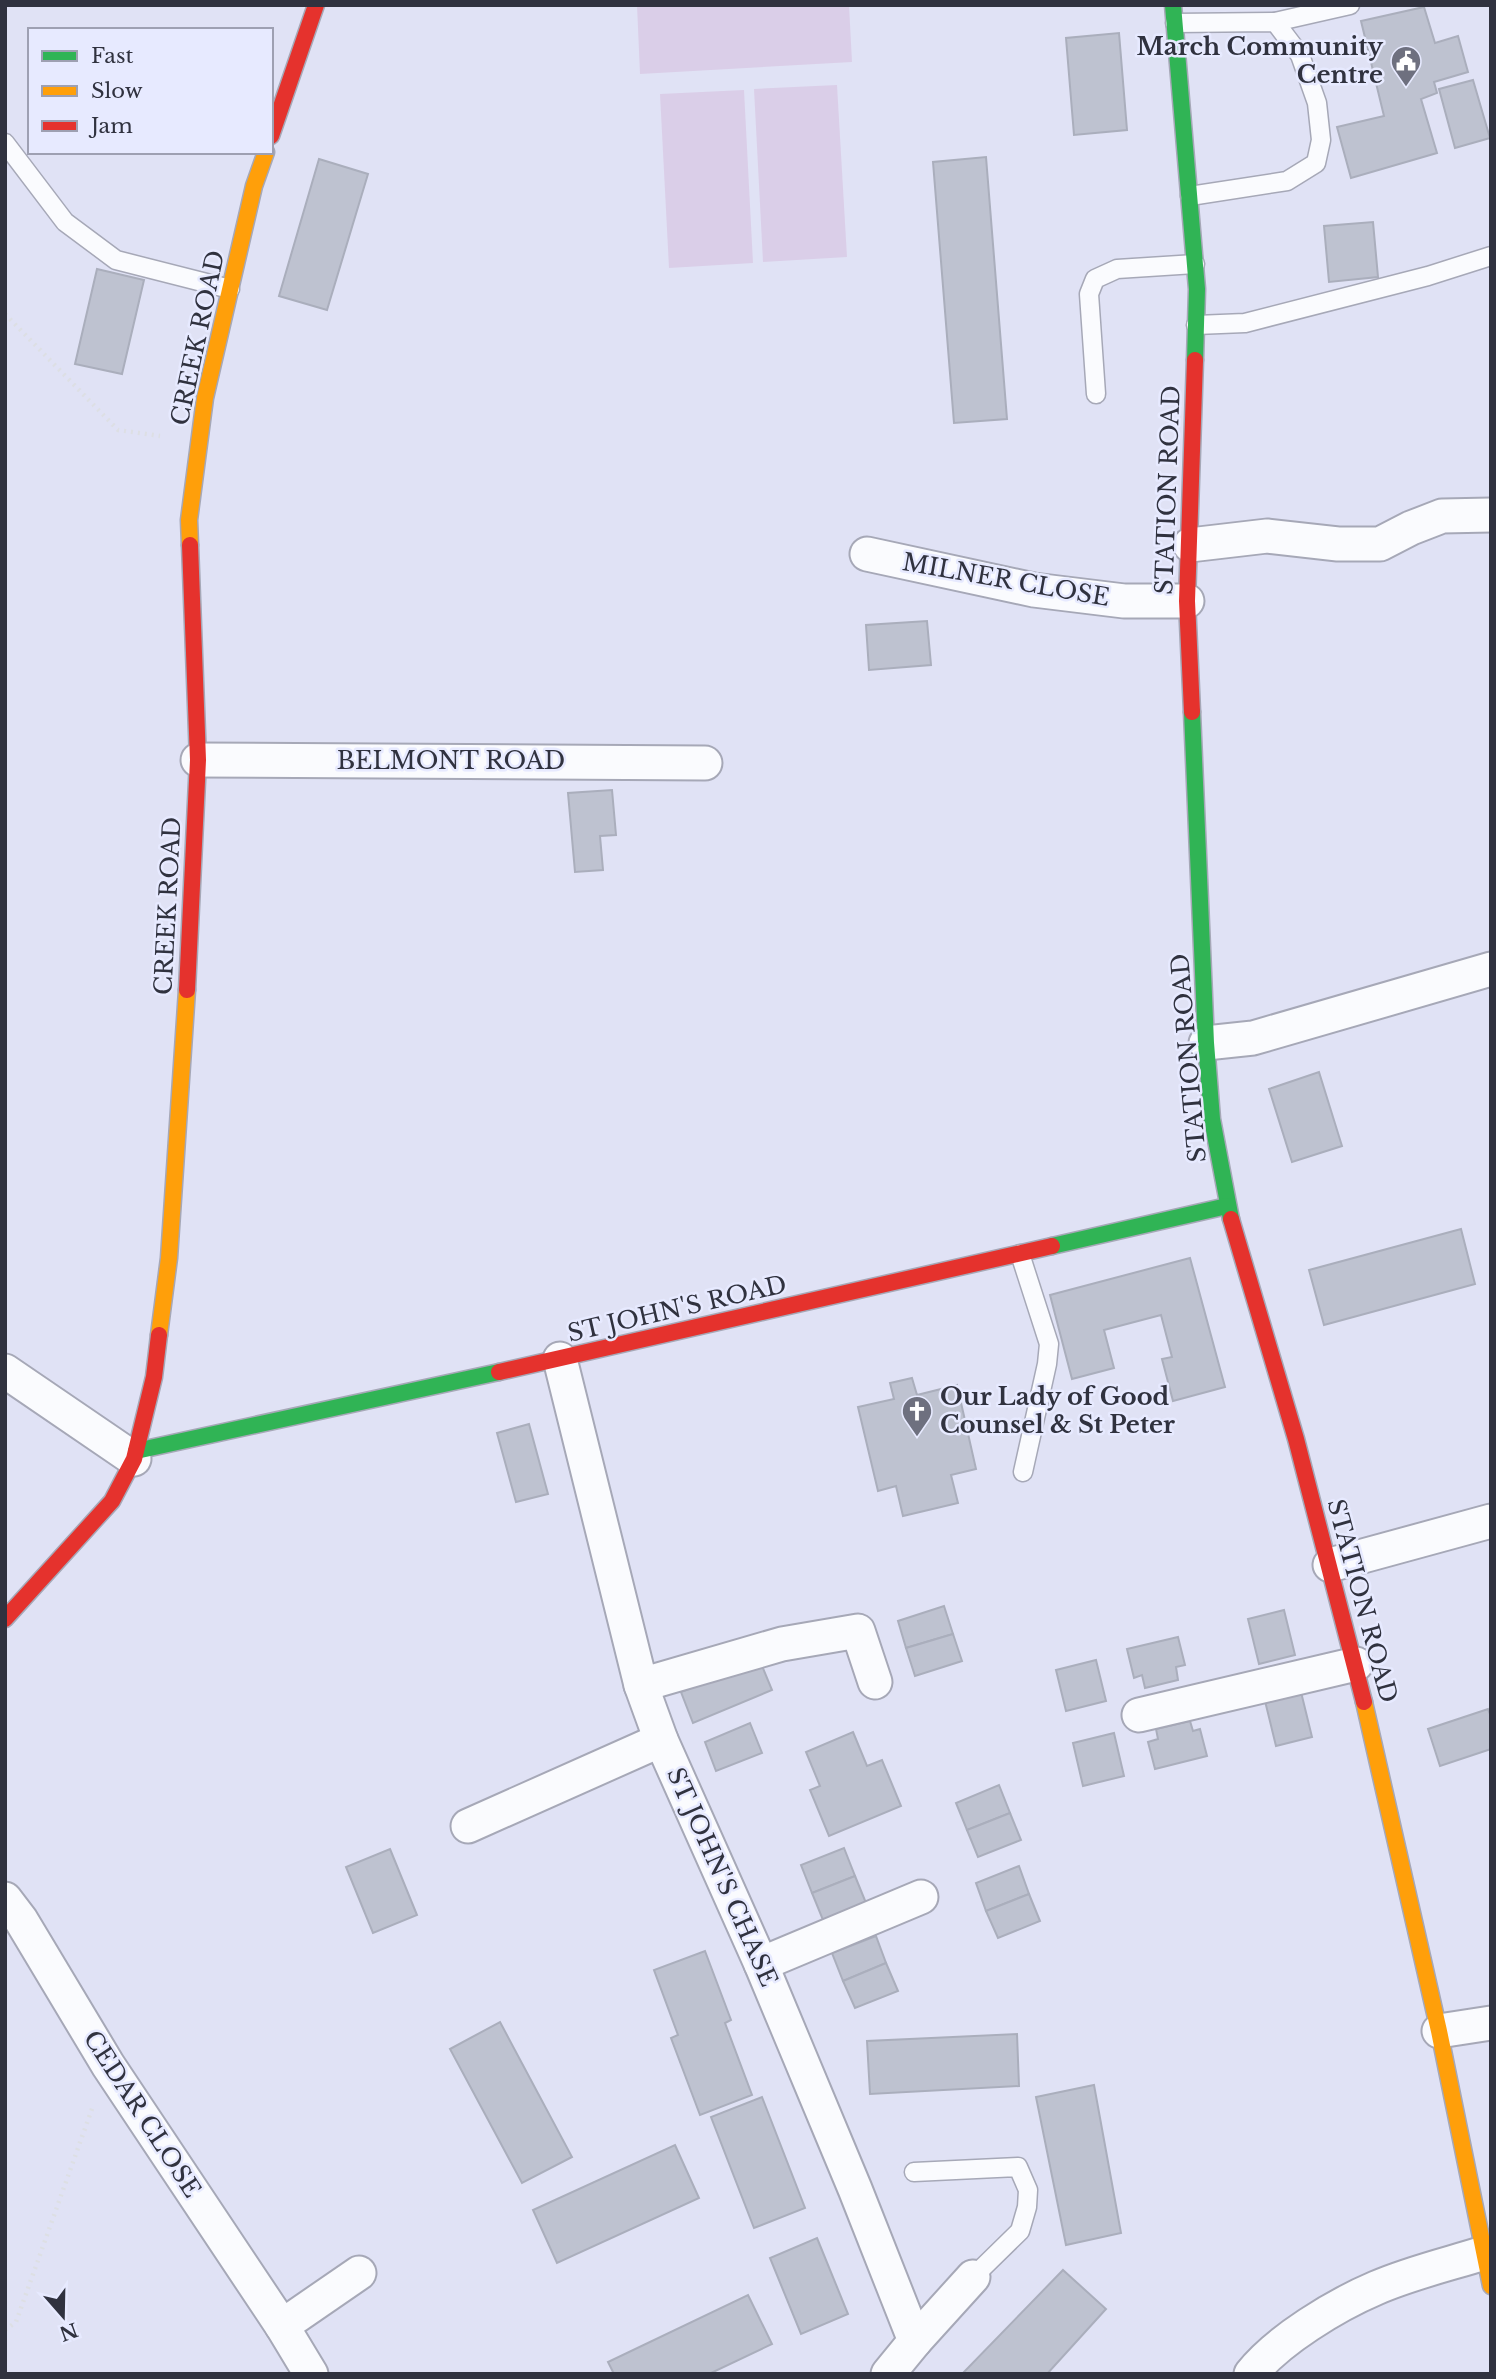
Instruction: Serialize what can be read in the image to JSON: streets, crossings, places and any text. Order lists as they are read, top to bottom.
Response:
{
  "streets": {
    "street": [
      "CREEK ROAD",
      "STATION ROAD",
      "MILNER CLOSE",
      "BELMONT ROAD",
      "ST JOHN'S ROAD",
      "ST JOHN'S CHASE",
      "CEDAR CLOSE"
    ]
  },
  "crossings": [
    ["CREEK ROAD", "BELMONT ROAD"],
    ["CREEK ROAD", "ST JOHN'S ROAD"],
    ["STATION ROAD", "MILNER CLOSE"],
    ["STATION ROAD", "ST JOHN'S ROAD"],
    ["ST JOHN'S ROAD", "ST JOHN'S CHASE"]
  ],
  "places": {
    "public building": ["March Community Centre"],
    "church": ["Our Lady of Good Counsel & St Peter"]
  },
  "legend": ["Fast", "Slow", "Jam"],
  "north": "bottom"
}
